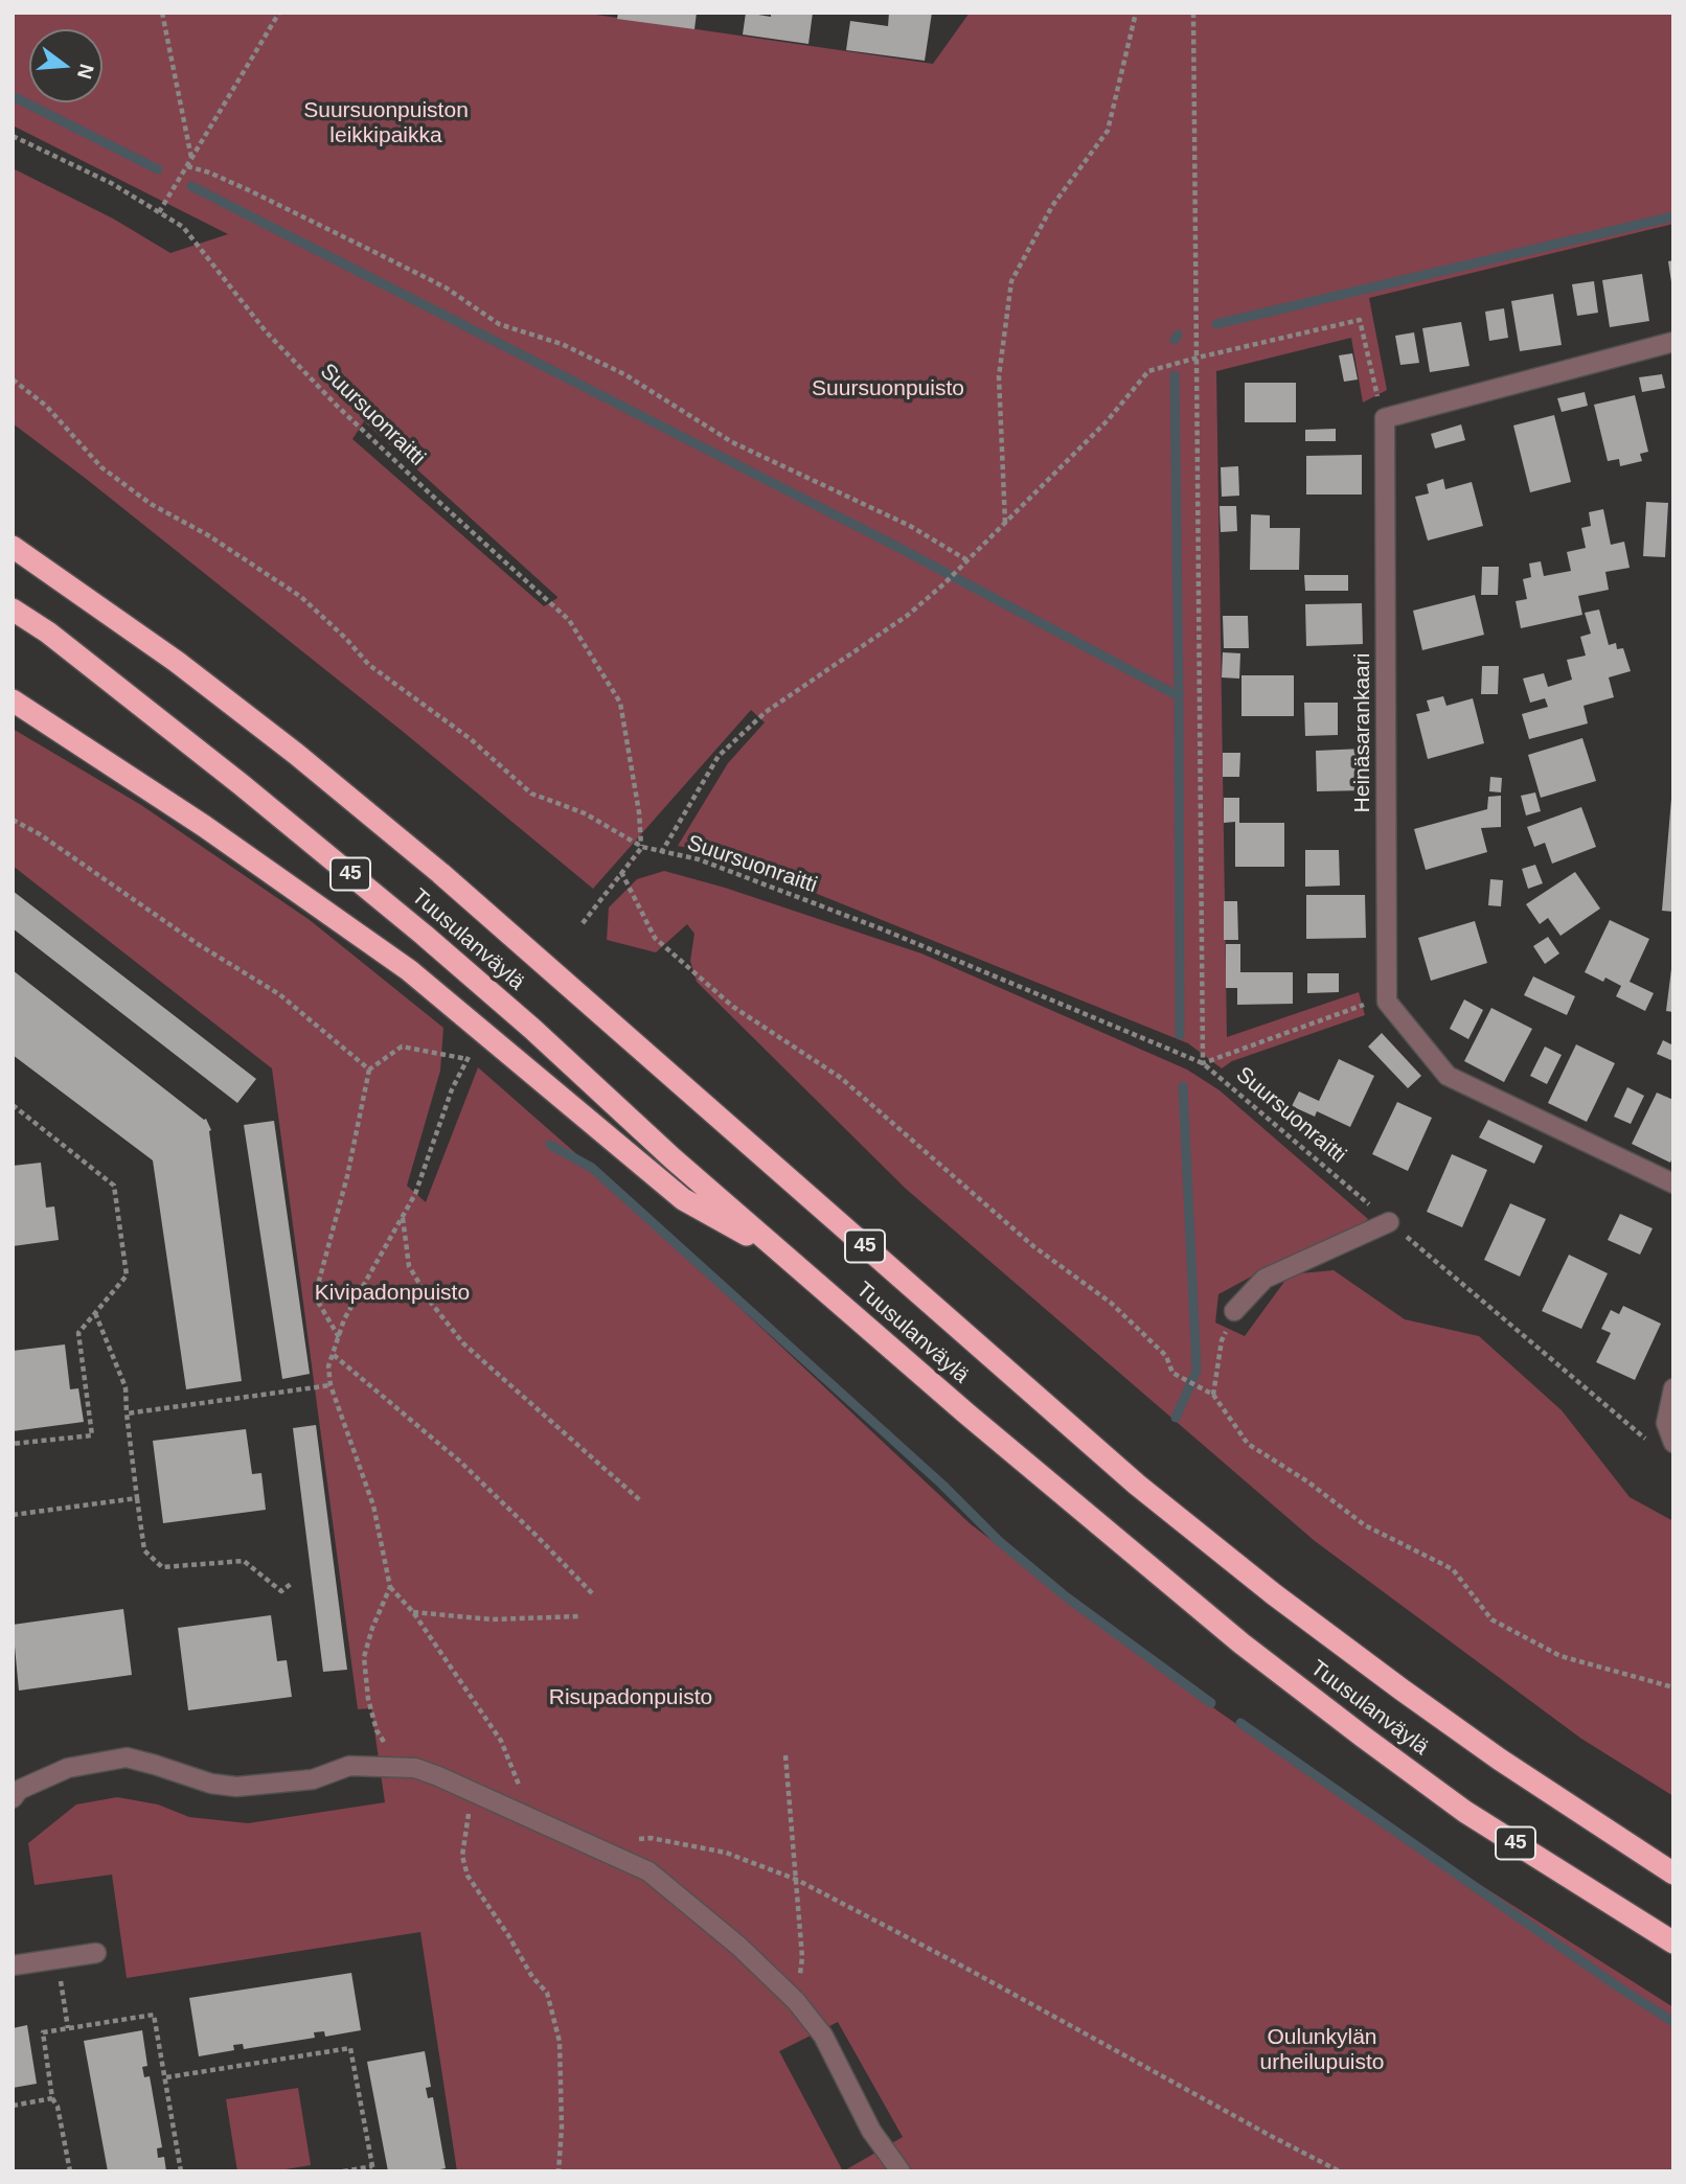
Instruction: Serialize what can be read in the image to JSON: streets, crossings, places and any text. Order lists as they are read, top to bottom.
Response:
{
  "streets": {
    "highway": ["45", "Tuusulanväylä"],
    "street": ["Heinäsarankaari"],
    "path": ["Suursuonraitti"]
  },
  "parks": [
    "Suursuonpuiston leikkipaikka",
    "Suursuonpuisto",
    "Kivipadonpuisto",
    "Risupadonpuisto",
    "Oulunkylän urheilupuisto"
  ],
  "north": "right"
}
